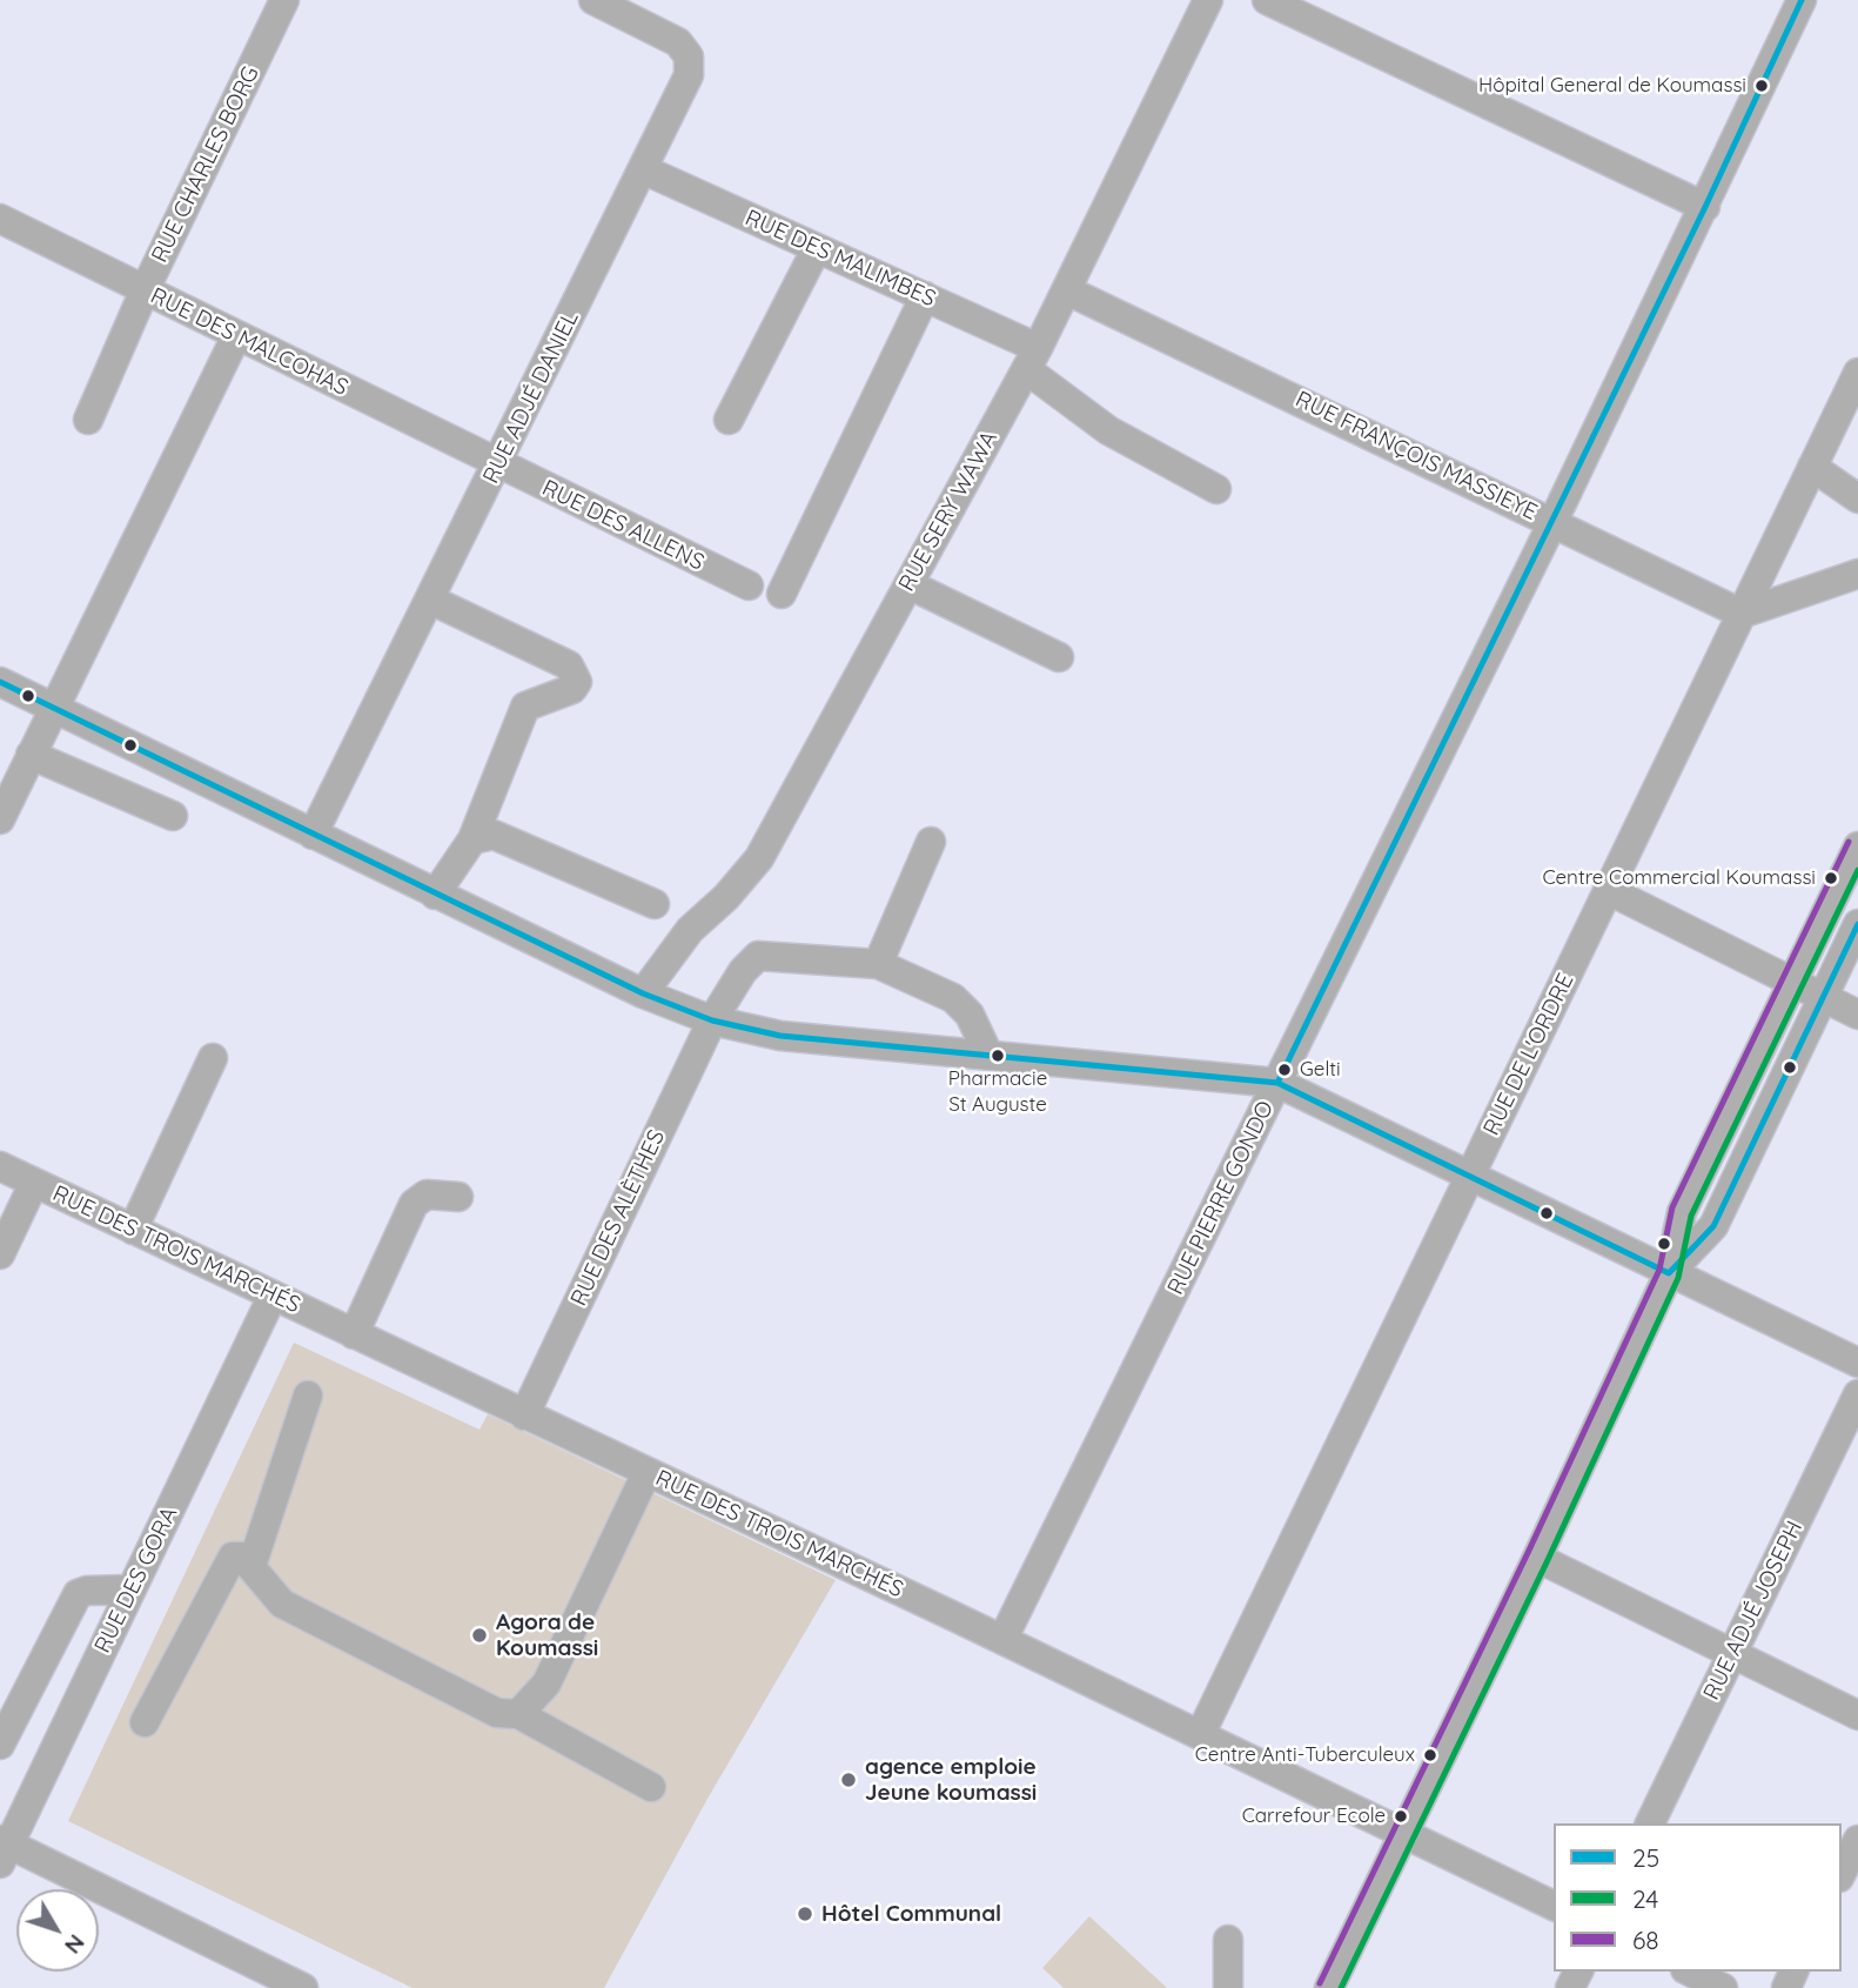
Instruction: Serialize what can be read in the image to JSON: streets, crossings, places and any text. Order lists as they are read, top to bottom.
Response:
{
  "streets": {
    "street": [
      "RUE CHARLES BORG",
      "RUE DES MALIMBES",
      "RUE DES MALCOHAS",
      "RUE ADJÉ DANIEL",
      "RUE FRANÇOIS MASSIEYE",
      "RUE SERY WAWA",
      "RUE DES ALLENS",
      "RUE DE L'ORDRE",
      "RUE PIERRE GONDO",
      "RUE DES ALÈTHES",
      "RUE DES TROIS MARCHÉS",
      "RUE DES GORA",
      "RUE ADJÉ JOSEPH"
    ]
  },
  "crossings": [
    ["RUE CHARLES BORG", "RUE DES MALCOHAS"],
    ["RUE DES MALIMBES", "RUE ADJÉ DANIEL"],
    ["RUE DES MALIMBES", "RUE SERY WAWA"],
    ["RUE DES MALCOHAS", "RUE ADJÉ DANIEL"],
    ["RUE DES MALCOHAS", "RUE DES ALLENS"],
    ["RUE ADJÉ DANIEL", "RUE DES ALLENS"],
    ["RUE FRANÇOIS MASSIEYE", "RUE SERY WAWA"],
    ["RUE FRANÇOIS MASSIEYE", "RUE DE L'ORDRE"],
    ["RUE FRANÇOIS MASSIEYE", "RUE PIERRE GONDO"],
    ["RUE DE L'ORDRE", "RUE DES TROIS MARCHÉS"],
    ["RUE PIERRE GONDO", "RUE DES TROIS MARCHÉS"],
    ["RUE DES ALÈTHES", "RUE DES TROIS MARCHÉS"],
    ["RUE DES TROIS MARCHÉS", "RUE DES GORA"]
  ],
  "places": [
    "Hôpital General de Koumassi",
    "Centre Commercial Koumassi",
    "Pharmacie St Auguste",
    "Gelti",
    "Agora de Koumassi",
    "Centre Anti-Tuberculeux",
    "agence emploie Jeune koumassi",
    "Carrefour Ecole",
    "Hôtel Communal"
  ],
  "lines": ["transit line 25", "transit line 68", "transit line 24"],
  "legend": ["25", "24", "68"],
  "north": "bottom right"
}
